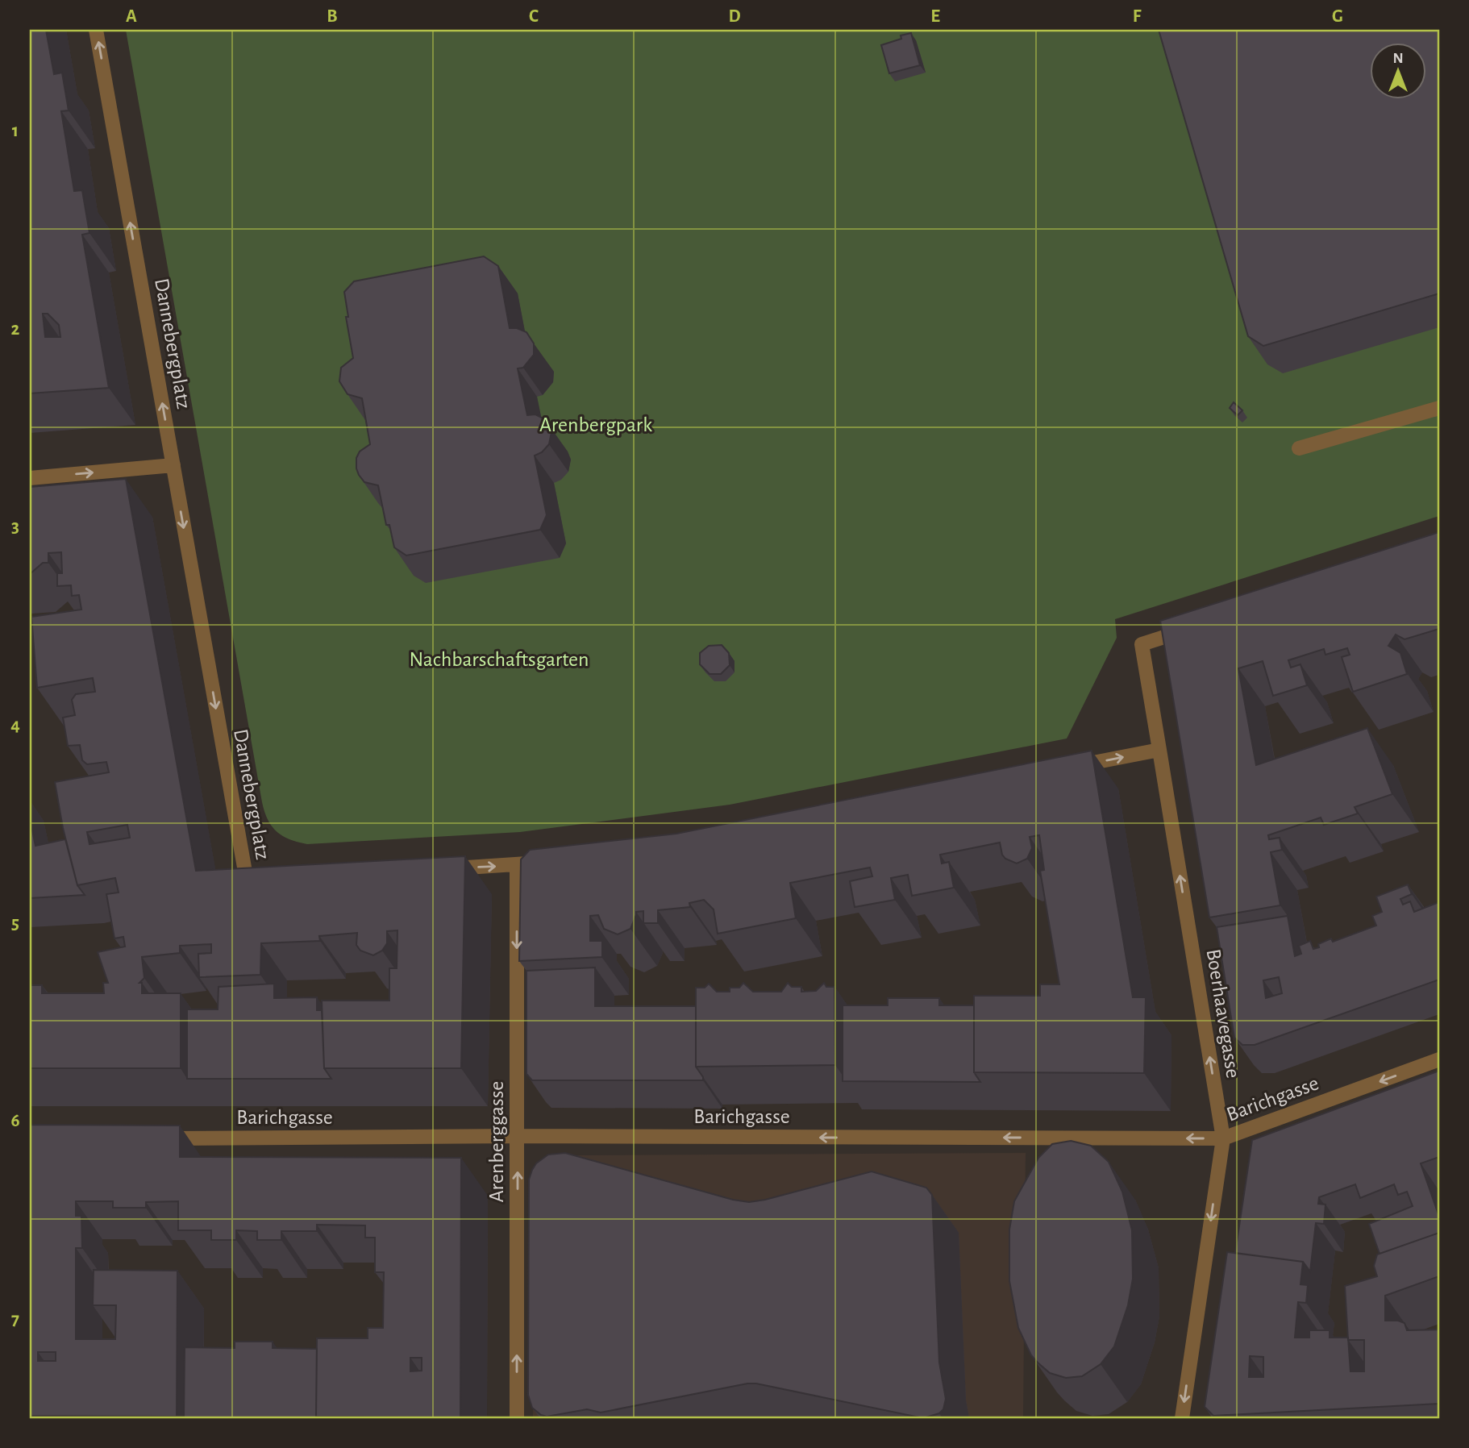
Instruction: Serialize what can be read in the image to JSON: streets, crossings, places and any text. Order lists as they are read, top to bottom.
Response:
{
  "streets": {
    "street": [
      "Dannebergplatz",
      "Boerhaavegasse",
      "Barichgasse",
      "Arenberggasse"
    ]
  },
  "crossings": [
    ["Boerhaavegasse", "Barichgasse"],
    ["Barichgasse", "Arenberggasse"]
  ],
  "one_way": ["Barichgasse"],
  "parks": ["Arenbergpark", "Nachbarschaftsgarten"],
  "north": "top",
  "grid": {
    "columns": [
      "A",
      "B",
      "C",
      "D",
      "E",
      "F",
      "G"
    ],
    "rows": [
      "1",
      "2",
      "3",
      "4",
      "5",
      "6",
      "7"
    ]
  }
}
